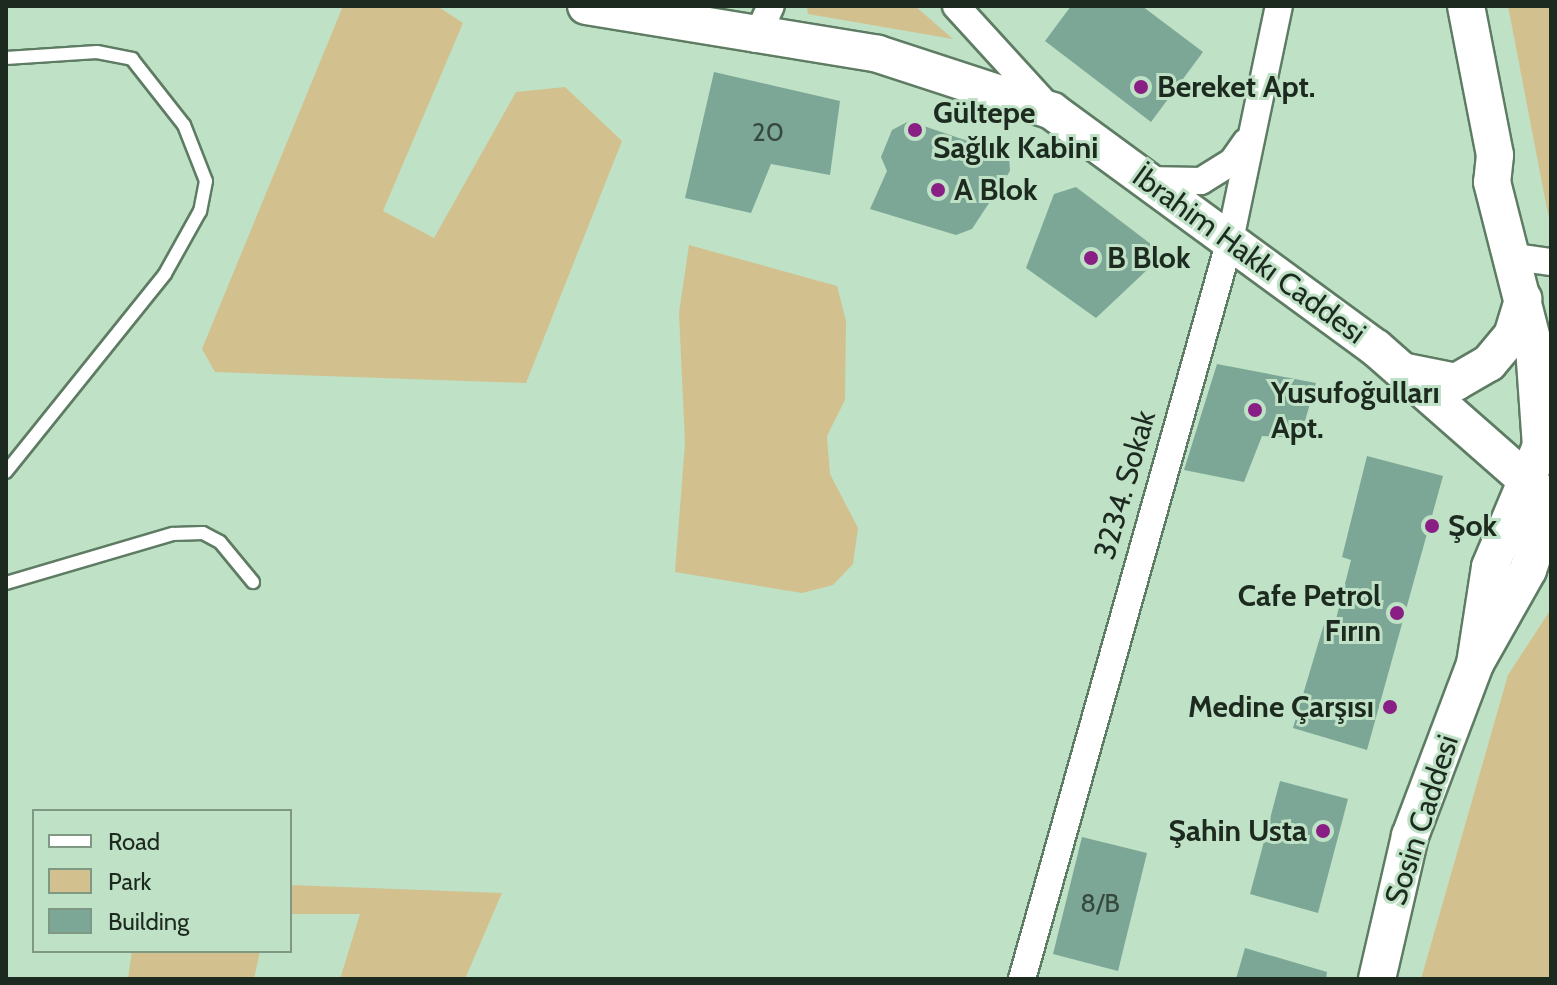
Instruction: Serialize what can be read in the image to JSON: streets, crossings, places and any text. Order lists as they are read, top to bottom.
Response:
{
  "streets": {
    "street": ["İbrahim Hakkı Caddesi", "3234. Sokak", "Sosin Caddesi"]
  },
  "crossings": [
    ["İbrahim Hakkı Caddesi", "3234. Sokak"]
  ],
  "places": [
    "Bereket Apt.",
    "Gültepe Sağlık Kabini",
    "A Blok",
    "B Blok",
    "Yusufoğulları Apt.",
    "Şok",
    "Cafe Petrol Fırın",
    "Medine Çarşısı",
    "Şahin Usta"
  ],
  "house_numbers": ["20", "8/B"],
  "legend": ["Road", "Park", "Building"]
}
